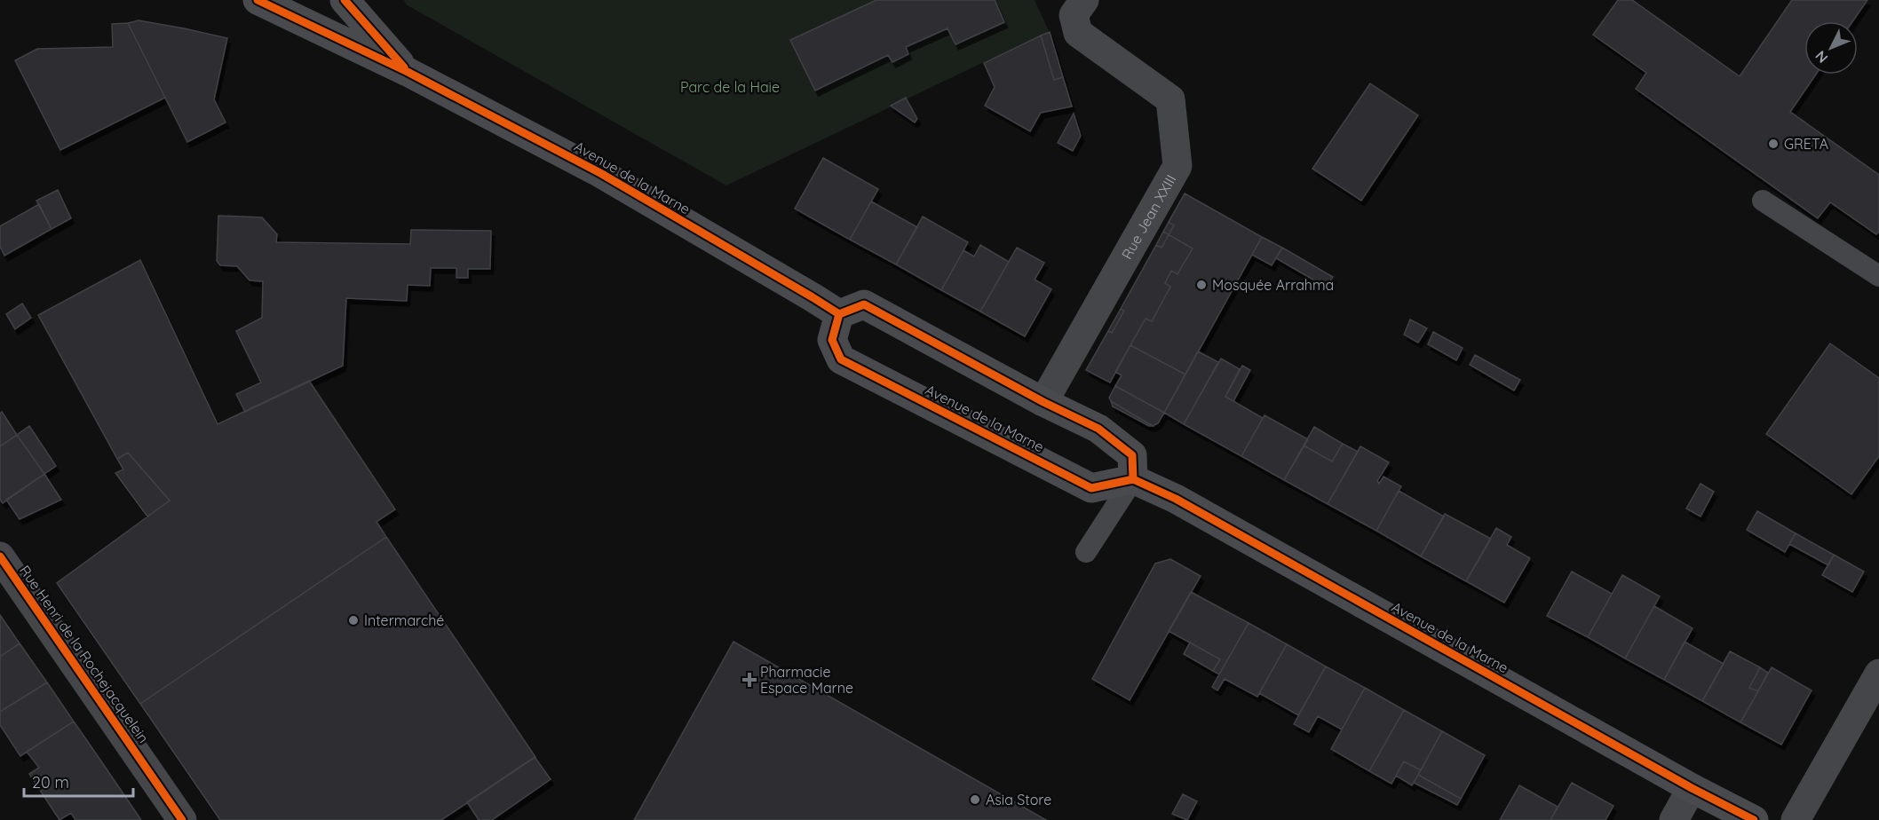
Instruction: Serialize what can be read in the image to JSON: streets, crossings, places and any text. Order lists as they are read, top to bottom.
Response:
{
  "streets": {
    "main road": ["Avenue de la Marne"],
    "street": ["Rue Jean XXIII", "Rue Henri de la Rochejacquelein"]
  },
  "parks": ["Parc de la Haie"],
  "places": {
    "other": [
      "GRETA",
      "Mosquée Arrahma",
      "Intermarché",
      "Asia Store"
    ],
    "health": ["Pharmacie Espace Marne"]
  },
  "scale_bar": "20 m",
  "north": "bottom left"
}
